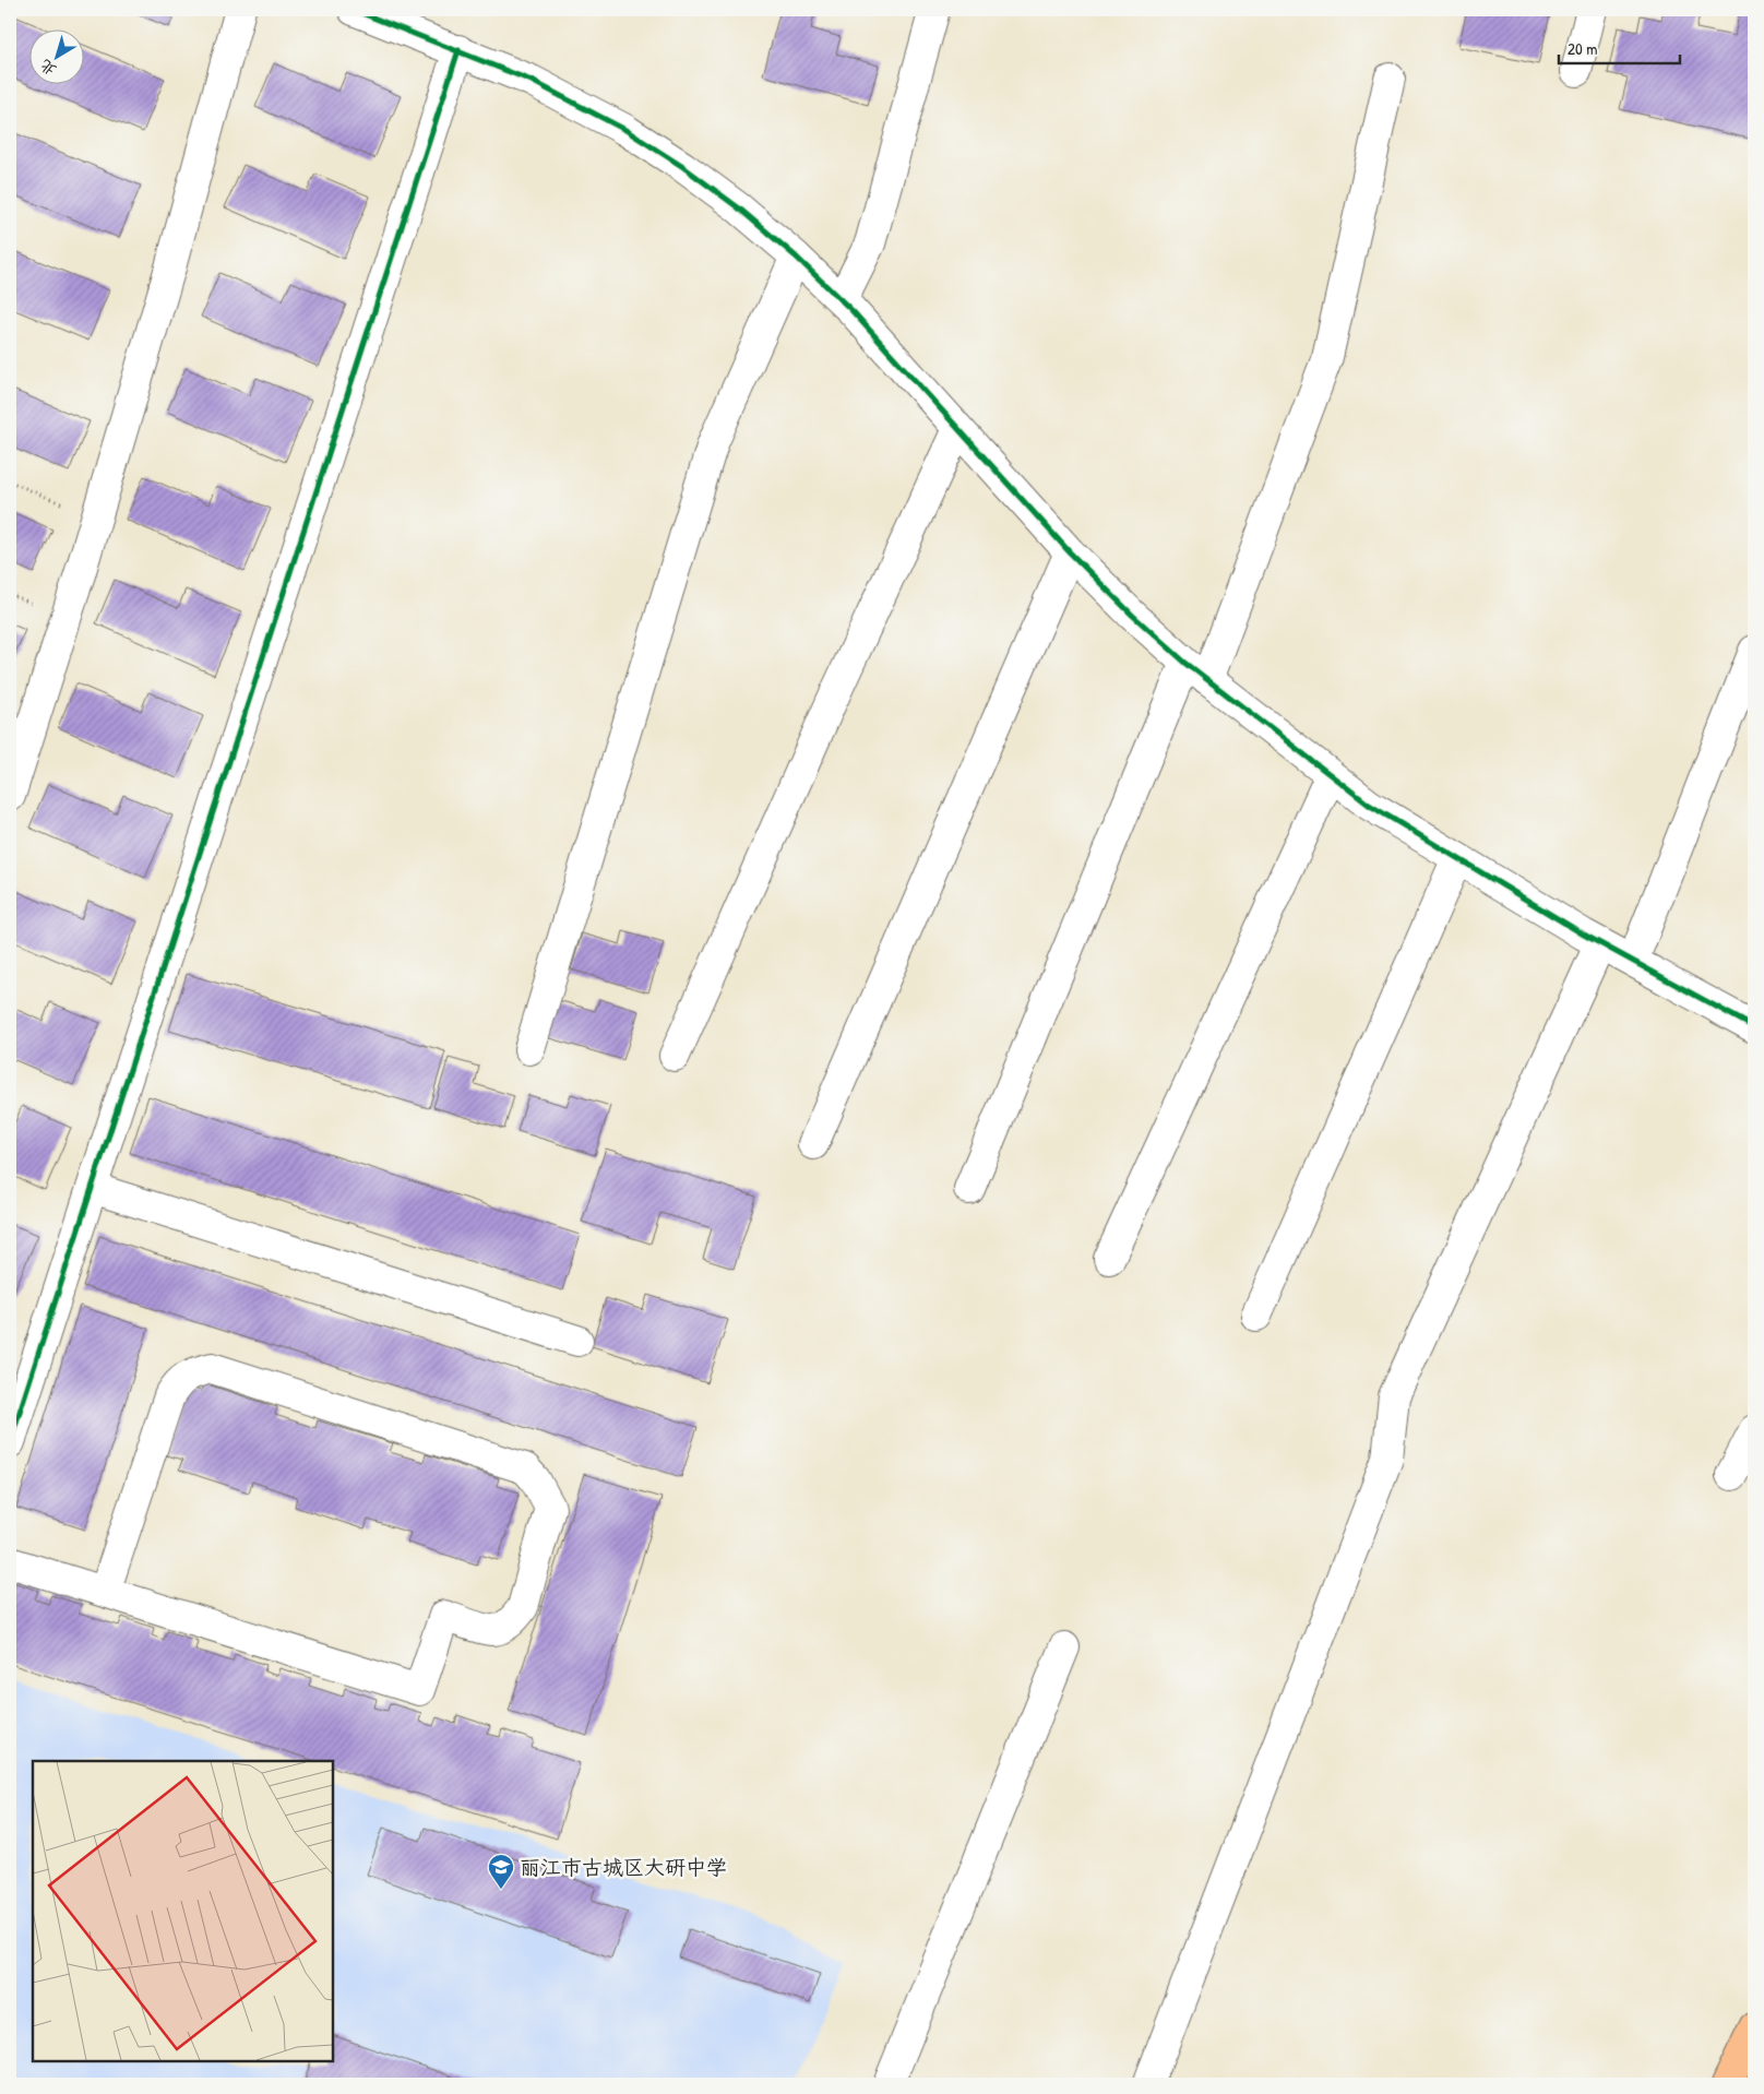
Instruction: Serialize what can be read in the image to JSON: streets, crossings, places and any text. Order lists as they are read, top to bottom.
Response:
{
  "places": {
    "school or university": ["丽江市古城区大研中学"]
  },
  "scale_bar": "20 m",
  "north": "bottom left"
}
